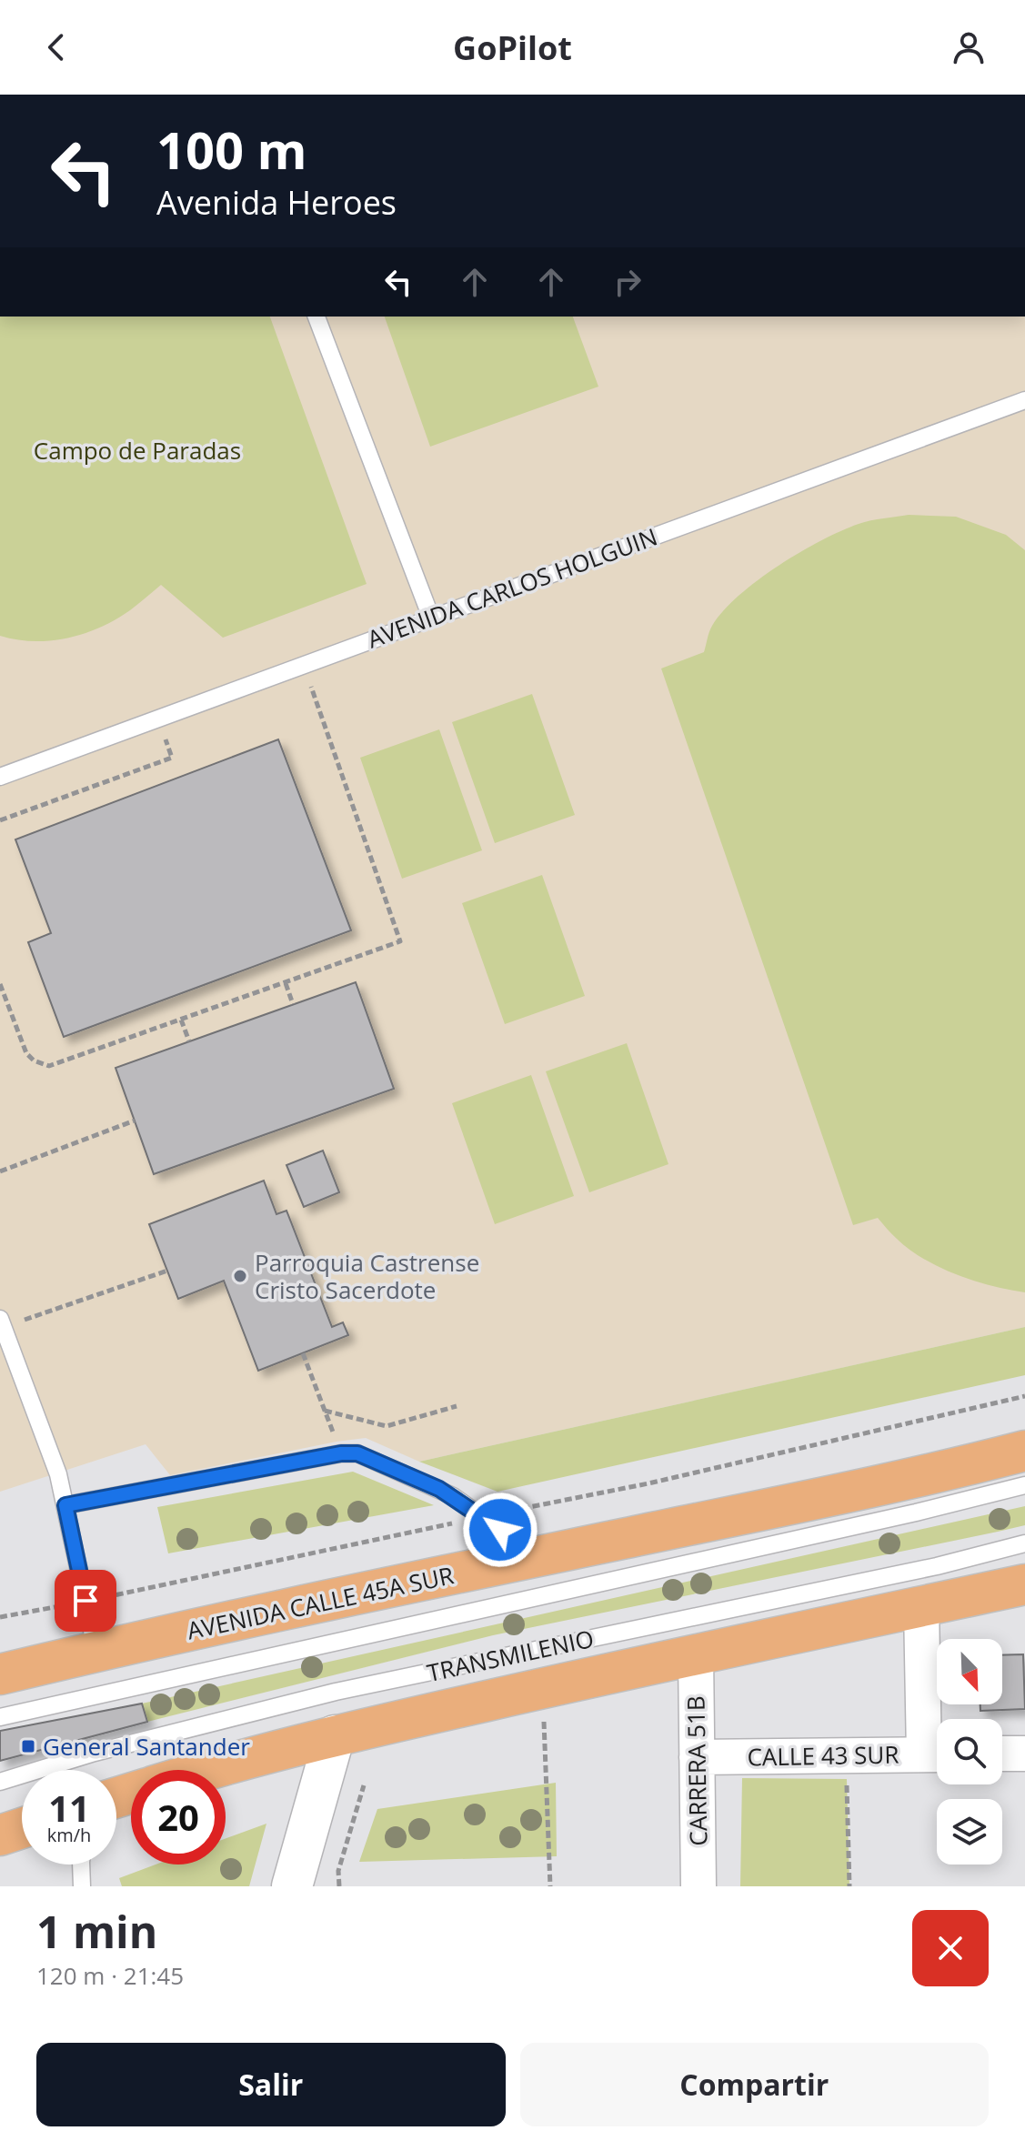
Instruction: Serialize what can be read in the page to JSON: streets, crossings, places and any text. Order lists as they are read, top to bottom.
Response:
{
  "streets": {
    "highway": ["AVENIDA CALLE 45A SUR"],
    "street": ["CALLE 43 SUR", "CARRERA 51B"],
    "lane": ["AVENIDA CARLOS HOLGUIN", "TRANSMILENIO"]
  },
  "crossings": [
    ["CALLE 43 SUR", "CARRERA 51B"]
  ],
  "parks": ["Campo de Paradas"],
  "places": {
    "other": ["Parroquia Castrense Cristo Sacerdote"],
    "transit": ["General Santander"]
  },
  "north": "bottom right",
  "page": {
    "header": "GoPilot",
    "turn": ["100 m", "Avenida Heroes"],
    "speed": "11 km/h",
    "limit": "20",
    "heading": ["1 min", "120 m · 21:45"],
    "buttons": ["Salir", "Compartir"]
  }
}
